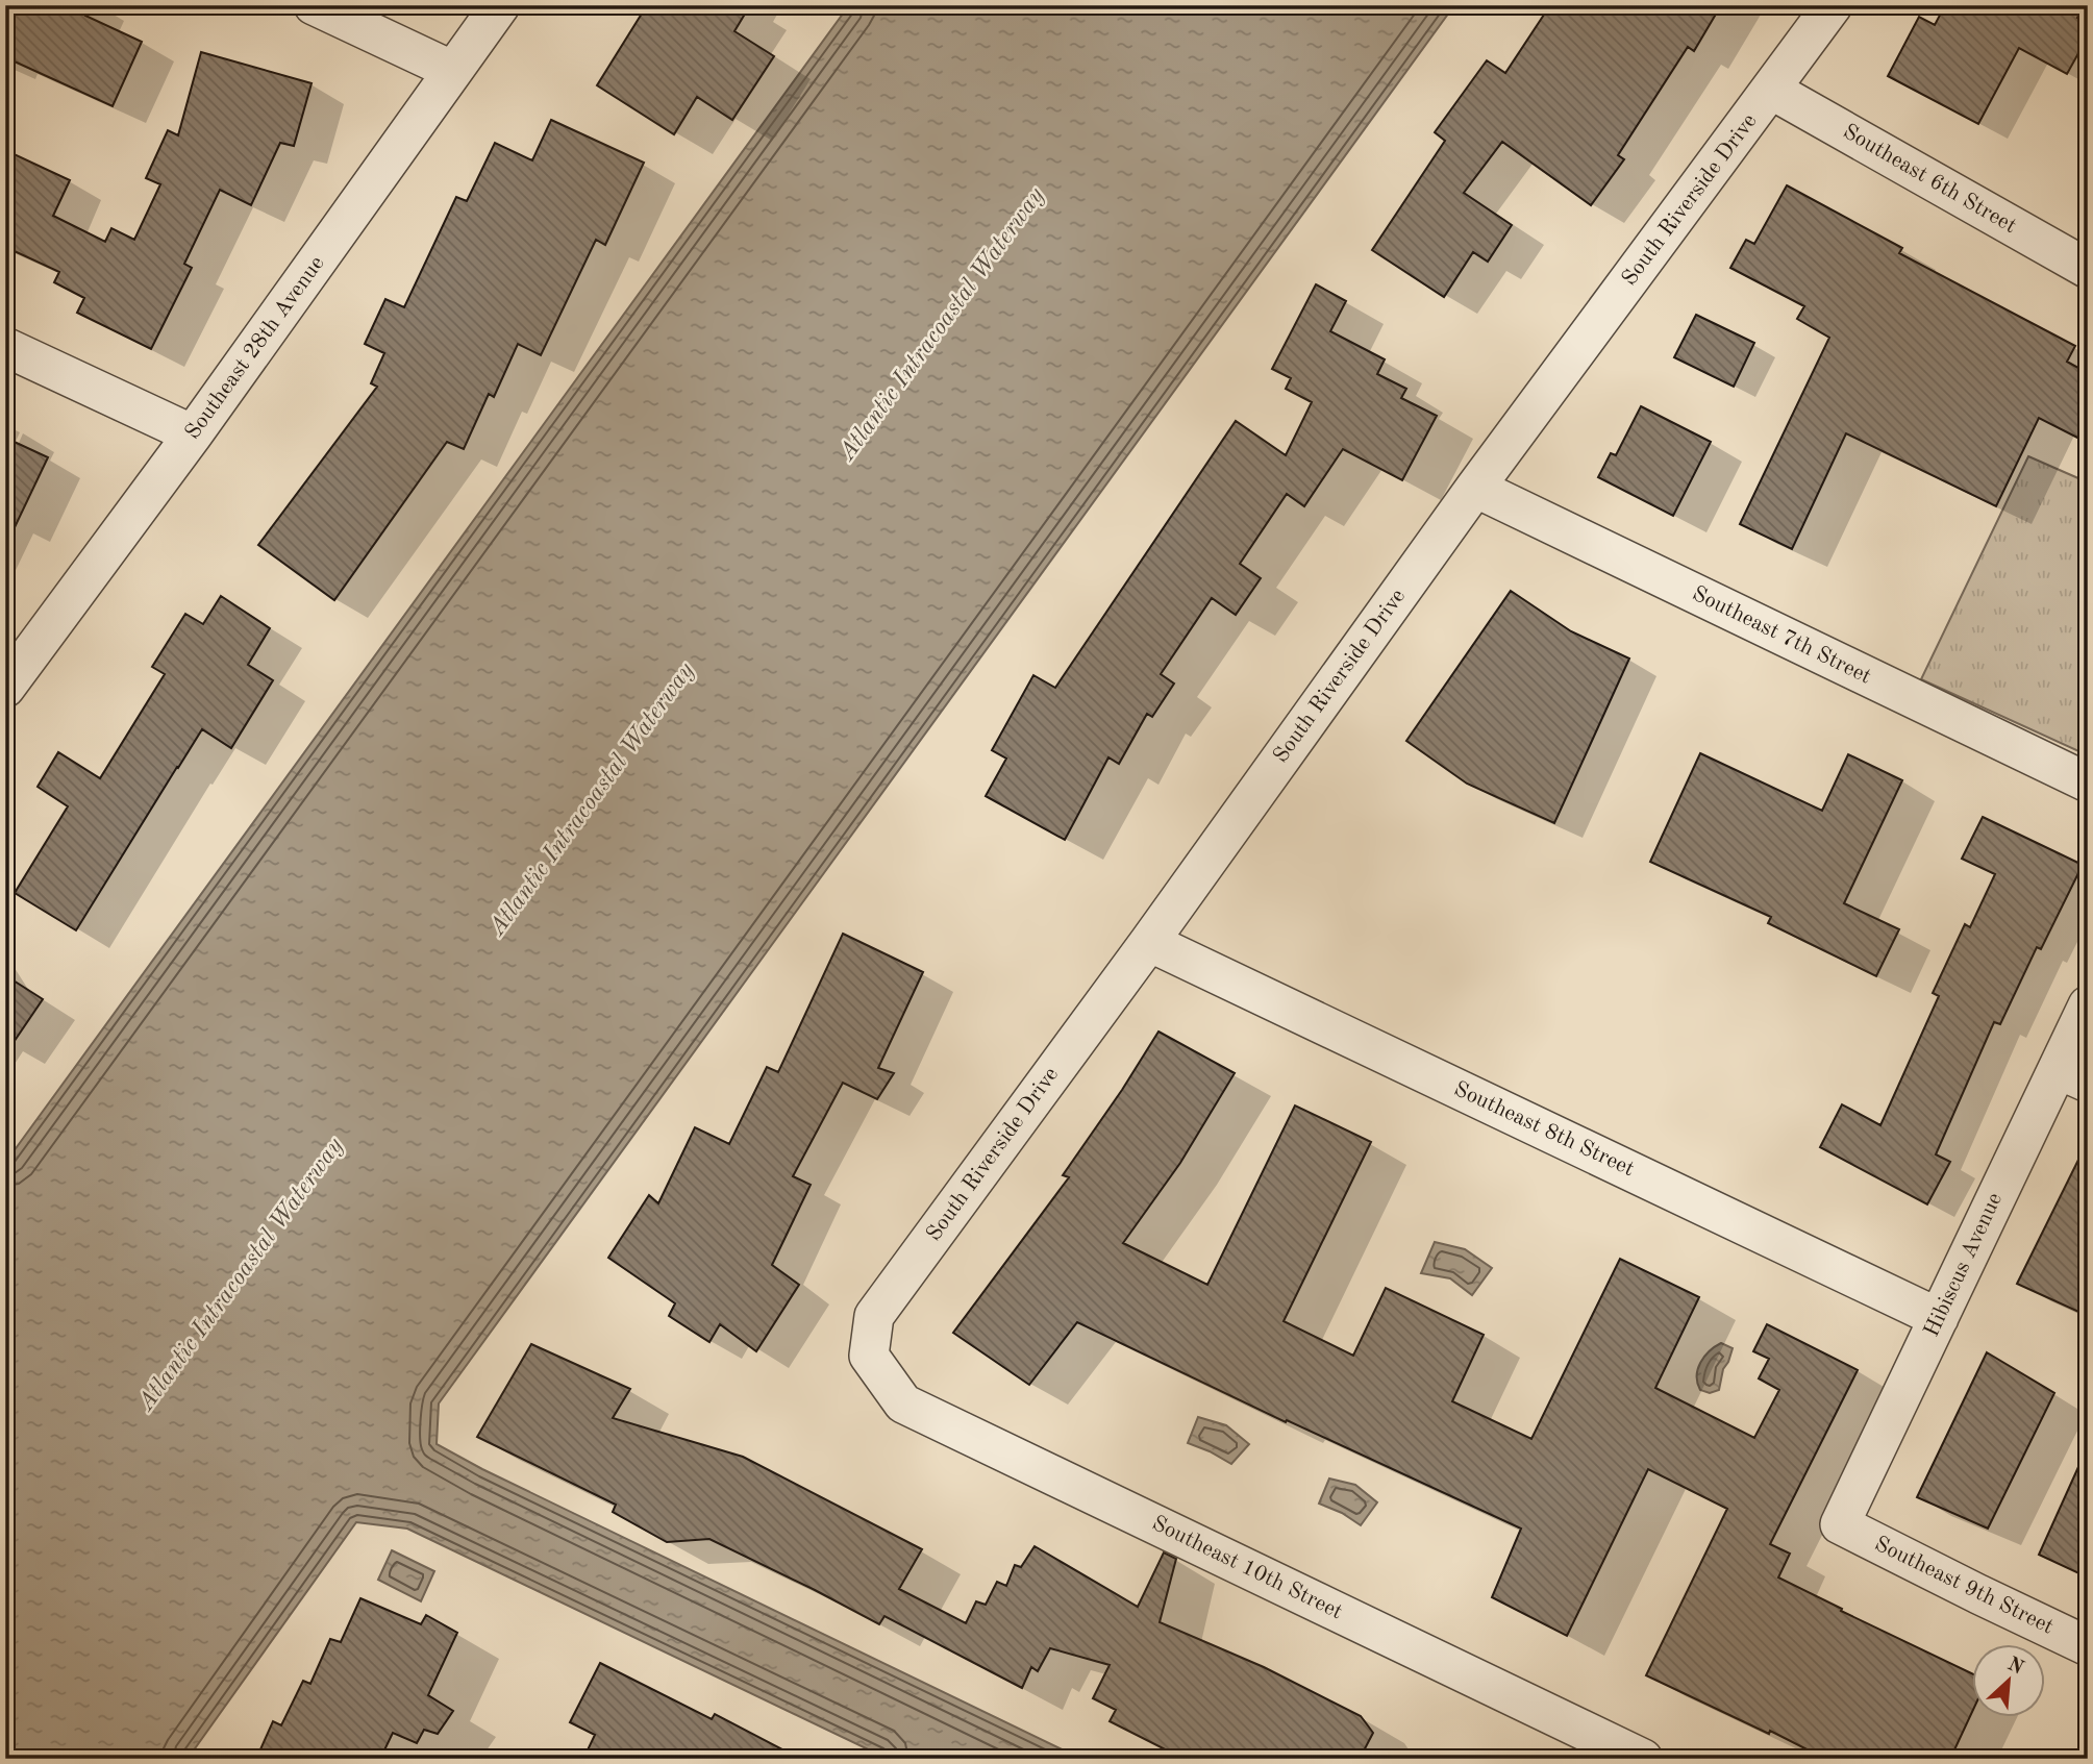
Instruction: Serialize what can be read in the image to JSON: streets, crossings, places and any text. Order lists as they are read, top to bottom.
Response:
{
  "streets": {
    "street": [
      "Southeast 6th Street",
      "South Riverside Drive",
      "Southeast 28th Avenue",
      "Southeast 7th Street",
      "Southeast 8th Street",
      "Hibiscus Avenue",
      "Southeast 10th Street",
      "Southeast 9th Street"
    ]
  },
  "crossings": [
    ["Southeast 6th Street", "South Riverside Drive"],
    ["South Riverside Drive", "Southeast 7th Street"],
    ["South Riverside Drive", "Southeast 8th Street"],
    ["South Riverside Drive", "Southeast 10th Street"],
    ["Southeast 8th Street", "Hibiscus Avenue"],
    ["Hibiscus Avenue", "Southeast 9th Street"]
  ],
  "water": ["Atlantic Intracoastal Waterway"],
  "north": "top right"
}
